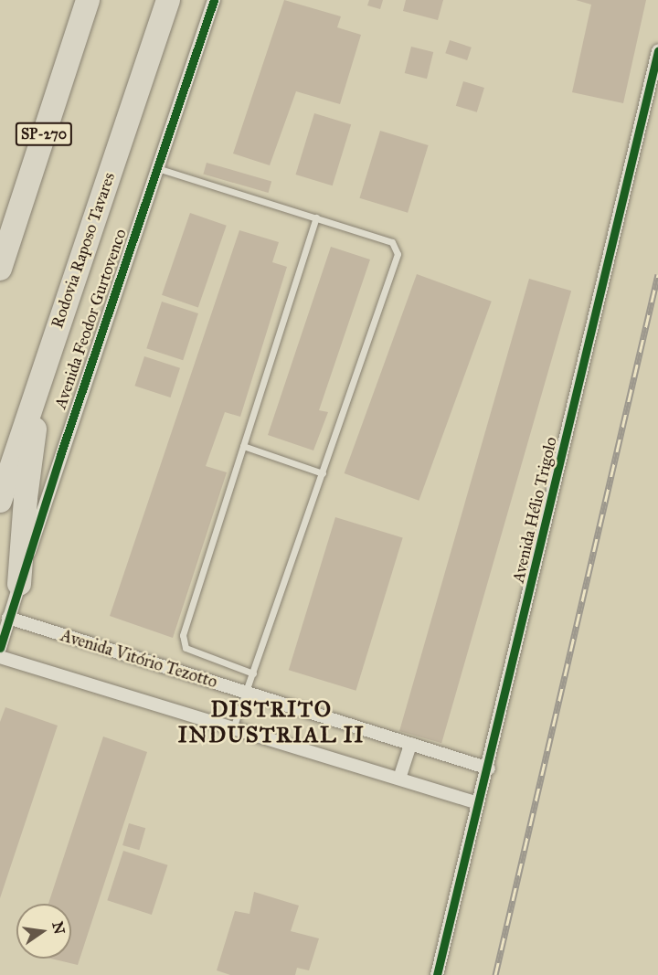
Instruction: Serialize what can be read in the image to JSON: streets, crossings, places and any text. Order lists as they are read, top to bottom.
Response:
{
  "streets": {
    "highway": ["SP-270", "Rodovia Raposo Tavares"],
    "street": ["Avenida Feodor Gurtovenco", "Avenida Hélio Trigolo", "Avenida Vitório Tezotto"]
  },
  "crossings": [
    ["Avenida Feodor Gurtovenco", "Avenida Vitório Tezotto"],
    ["Avenida Hélio Trigolo", "Avenida Vitório Tezotto"]
  ],
  "districts": ["DISTRITO INDUSTRIAL II"],
  "north": "right"
}
